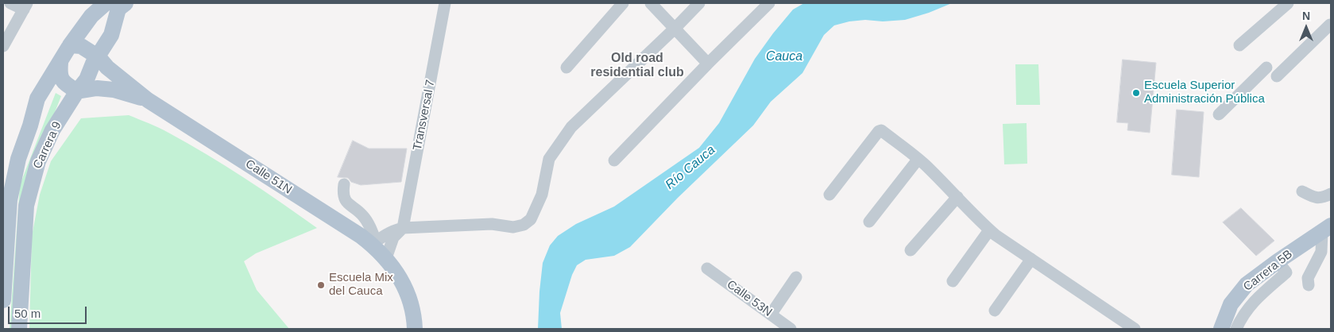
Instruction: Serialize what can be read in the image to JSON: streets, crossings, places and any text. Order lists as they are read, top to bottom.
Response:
{
  "streets": {
    "main road": ["Carrera 9", "Calle 51N", "Carrera 5B"],
    "street": ["Transversal 7", "Calle 53N"]
  },
  "crossings": [
    ["Carrera 9", "Calle 51N"]
  ],
  "districts": ["Old road residential club"],
  "water": ["Cauca", "Río Cauca"],
  "places": ["Escuela Superior Administración Pública", "Escuela Mix del Cauca"],
  "scale_bar": "50 m",
  "north": "top"
}
